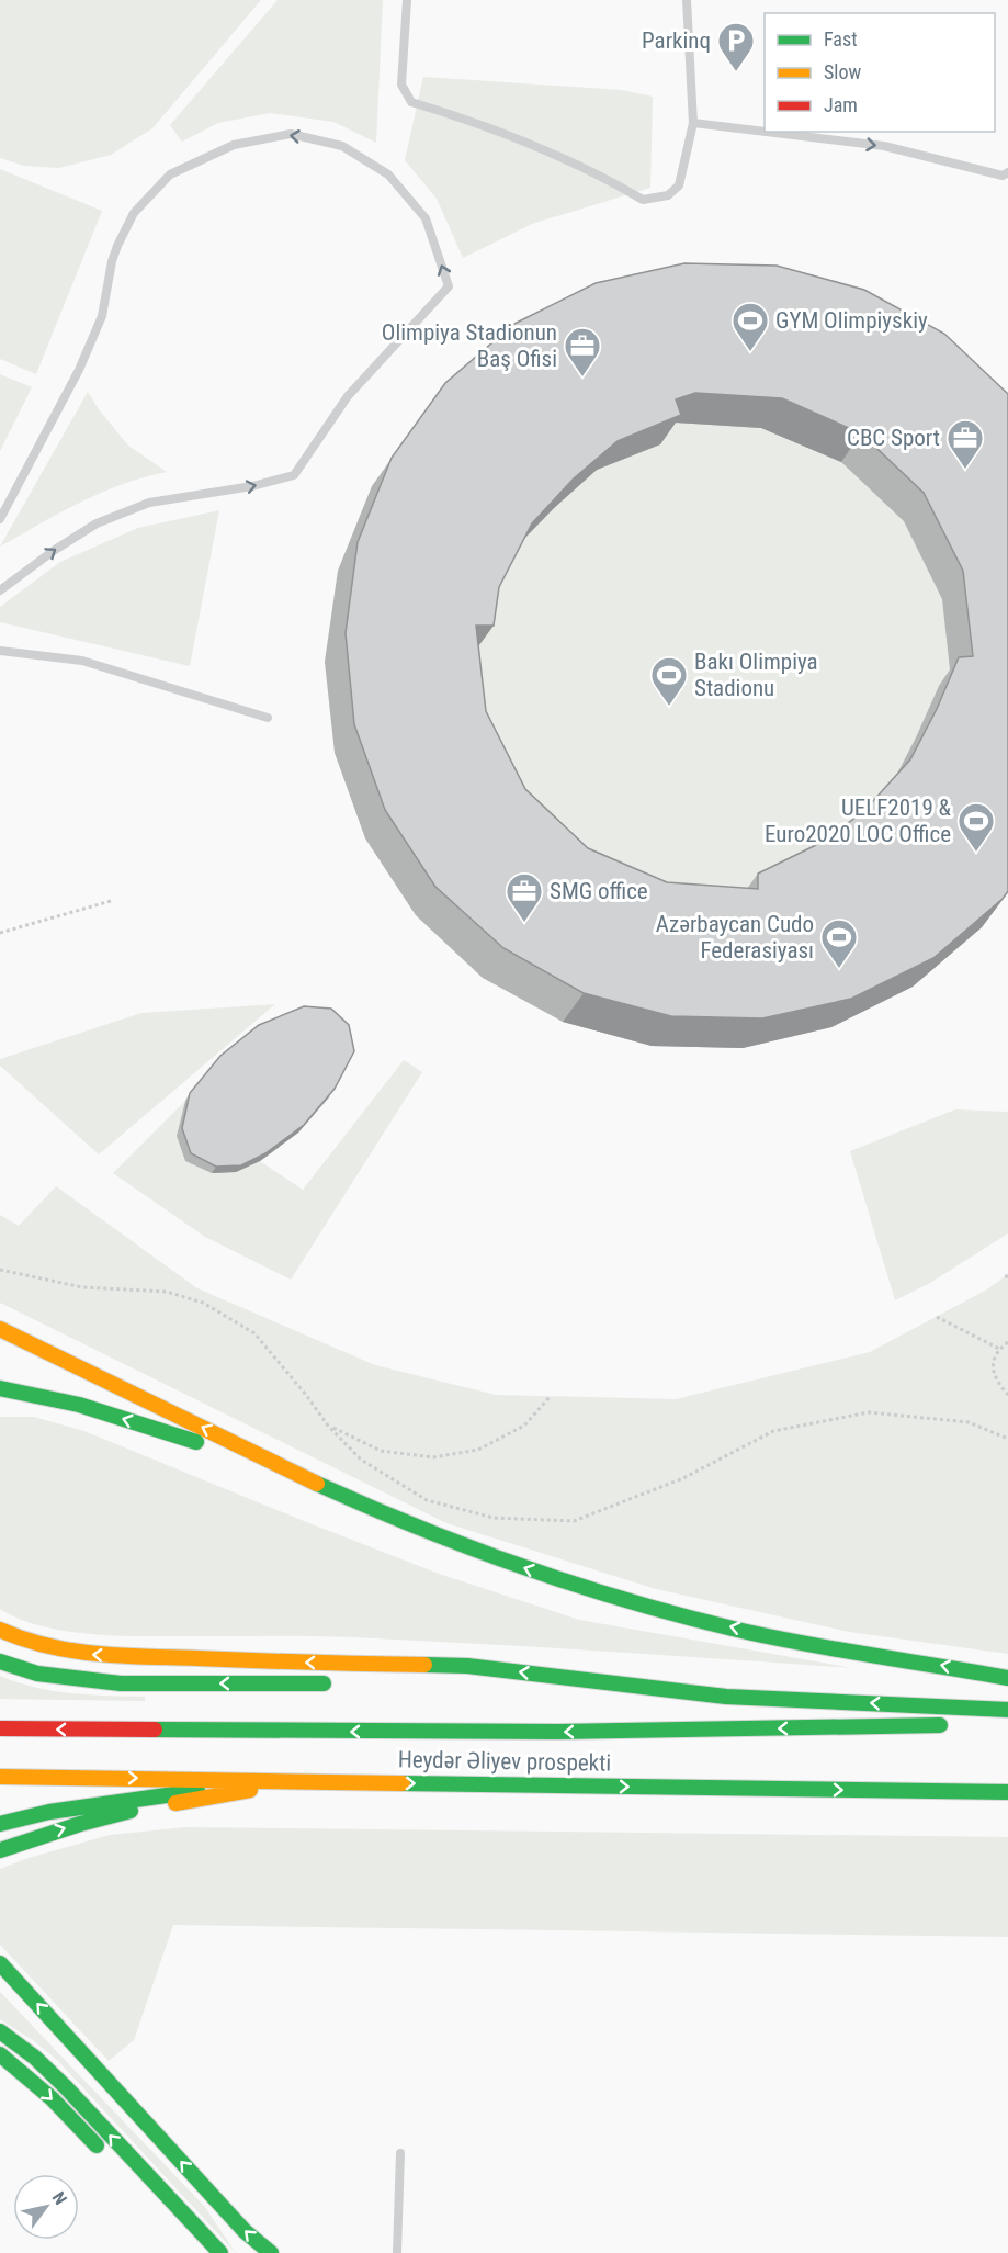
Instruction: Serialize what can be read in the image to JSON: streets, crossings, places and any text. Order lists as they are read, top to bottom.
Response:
{
  "streets": {
    "main road": ["Heydər Əliyev prospekti"]
  },
  "places": {
    "parking": ["Parkinq"],
    "sports": [
      "GYM Olimpiyskiy",
      "Bakı Olimpiya Stadionu",
      "UELF2019 & Euro2020 LOC Office",
      "Azərbaycan Cudo Federasiyası"
    ],
    "office": ["Olimpiya Stadionun Baş Ofisi", "CBC Sport", "SMG office"]
  },
  "legend": ["Fast", "Slow", "Jam"],
  "north": "top right"
}
